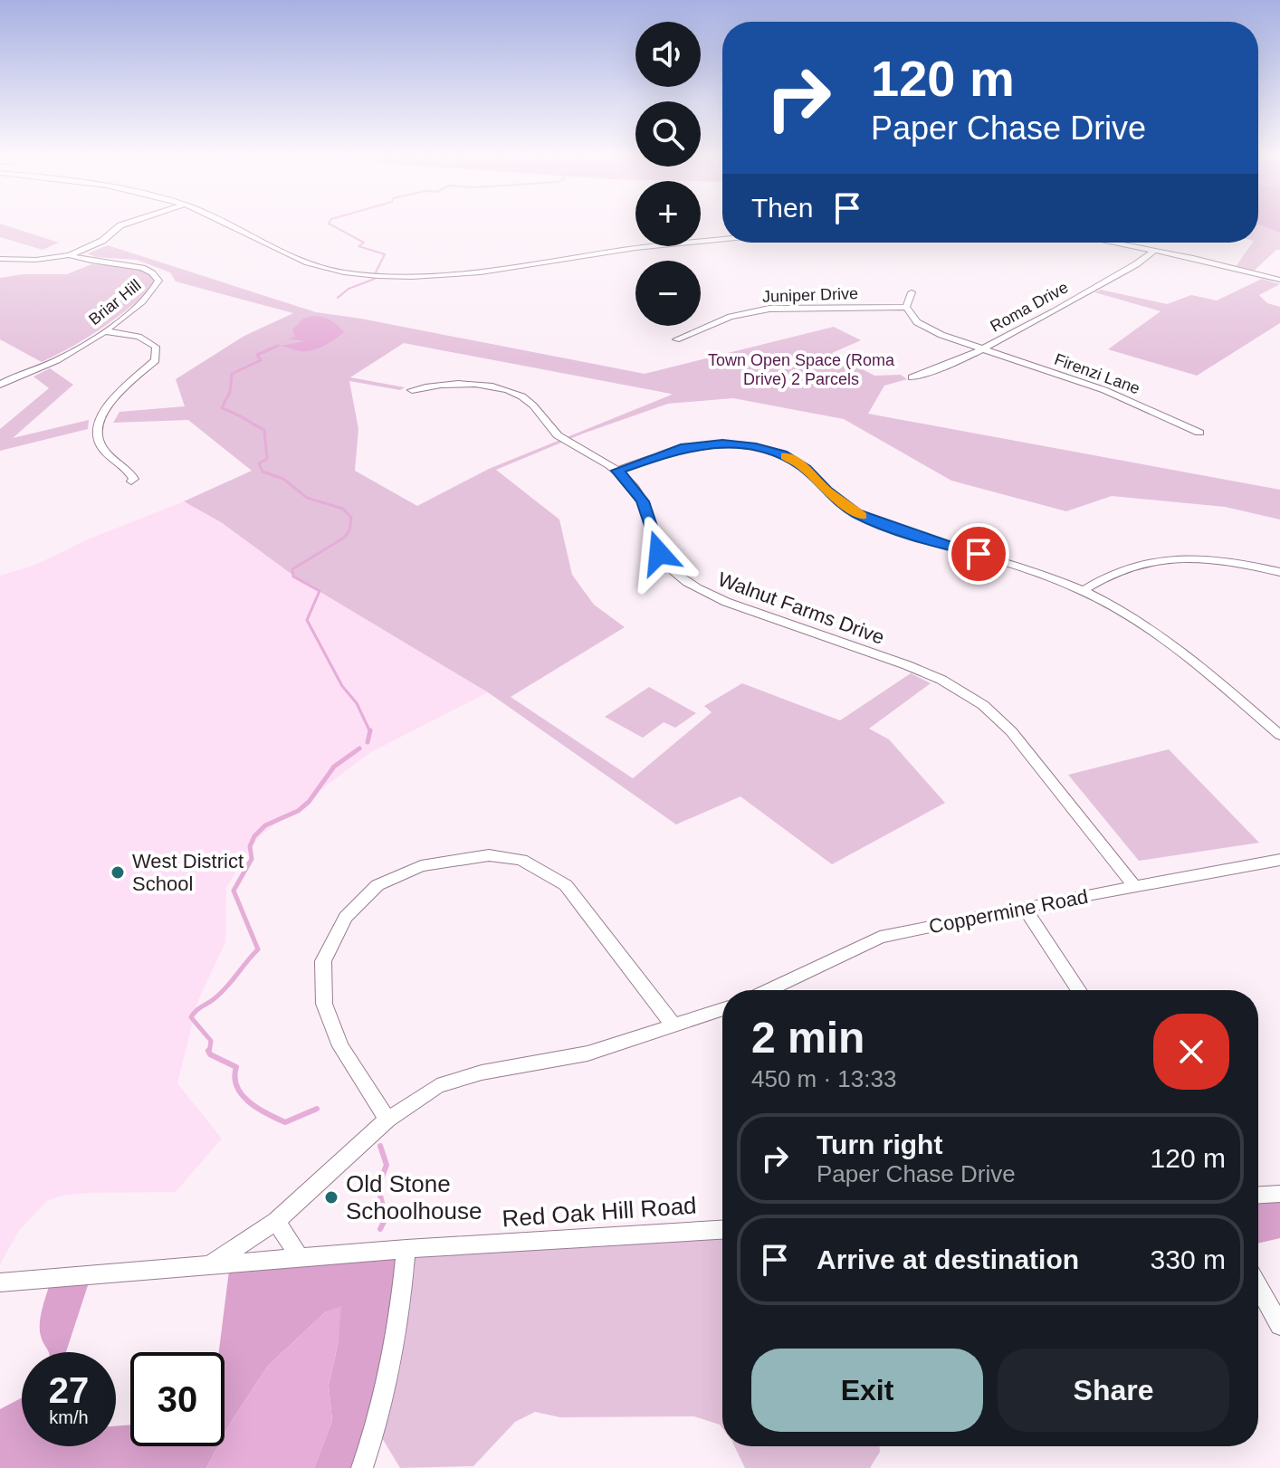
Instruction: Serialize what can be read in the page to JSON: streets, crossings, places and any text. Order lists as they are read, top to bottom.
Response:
{
  "streets": {
    "street": [
      "Juniper Drive",
      "Briar Hill",
      "Roma Drive",
      "Firenzi Lane",
      "Walnut Farms Drive",
      "Coppermine Road",
      "Red Oak Hill Road"
    ]
  },
  "crossings": [
    ["Juniper Drive", "Firenzi Lane"],
    ["Roma Drive", "Firenzi Lane"],
    ["Walnut Farms Drive", "Coppermine Road"]
  ],
  "parks": ["Town Open Space (Roma Drive) 2 Parcels"],
  "places": ["West District School", "Old Stone Schoolhouse"],
  "page": {
    "map_buttons": ["+", "−"],
    "turn": ["120 m", "Paper Chase Drive"],
    "then": "Then",
    "heading": ["2 min", "450 m · 13:33"],
    "list": [
      {
        "name": "Turn right",
        "note": "Paper Chase Drive",
        "value": "120 m"
      },
      {
        "name": "Arrive at destination",
        "value": "330 m"
      }
    ],
    "buttons": ["Exit", "Share"],
    "speed": "27 km/h",
    "limit": "30"
  }
}
